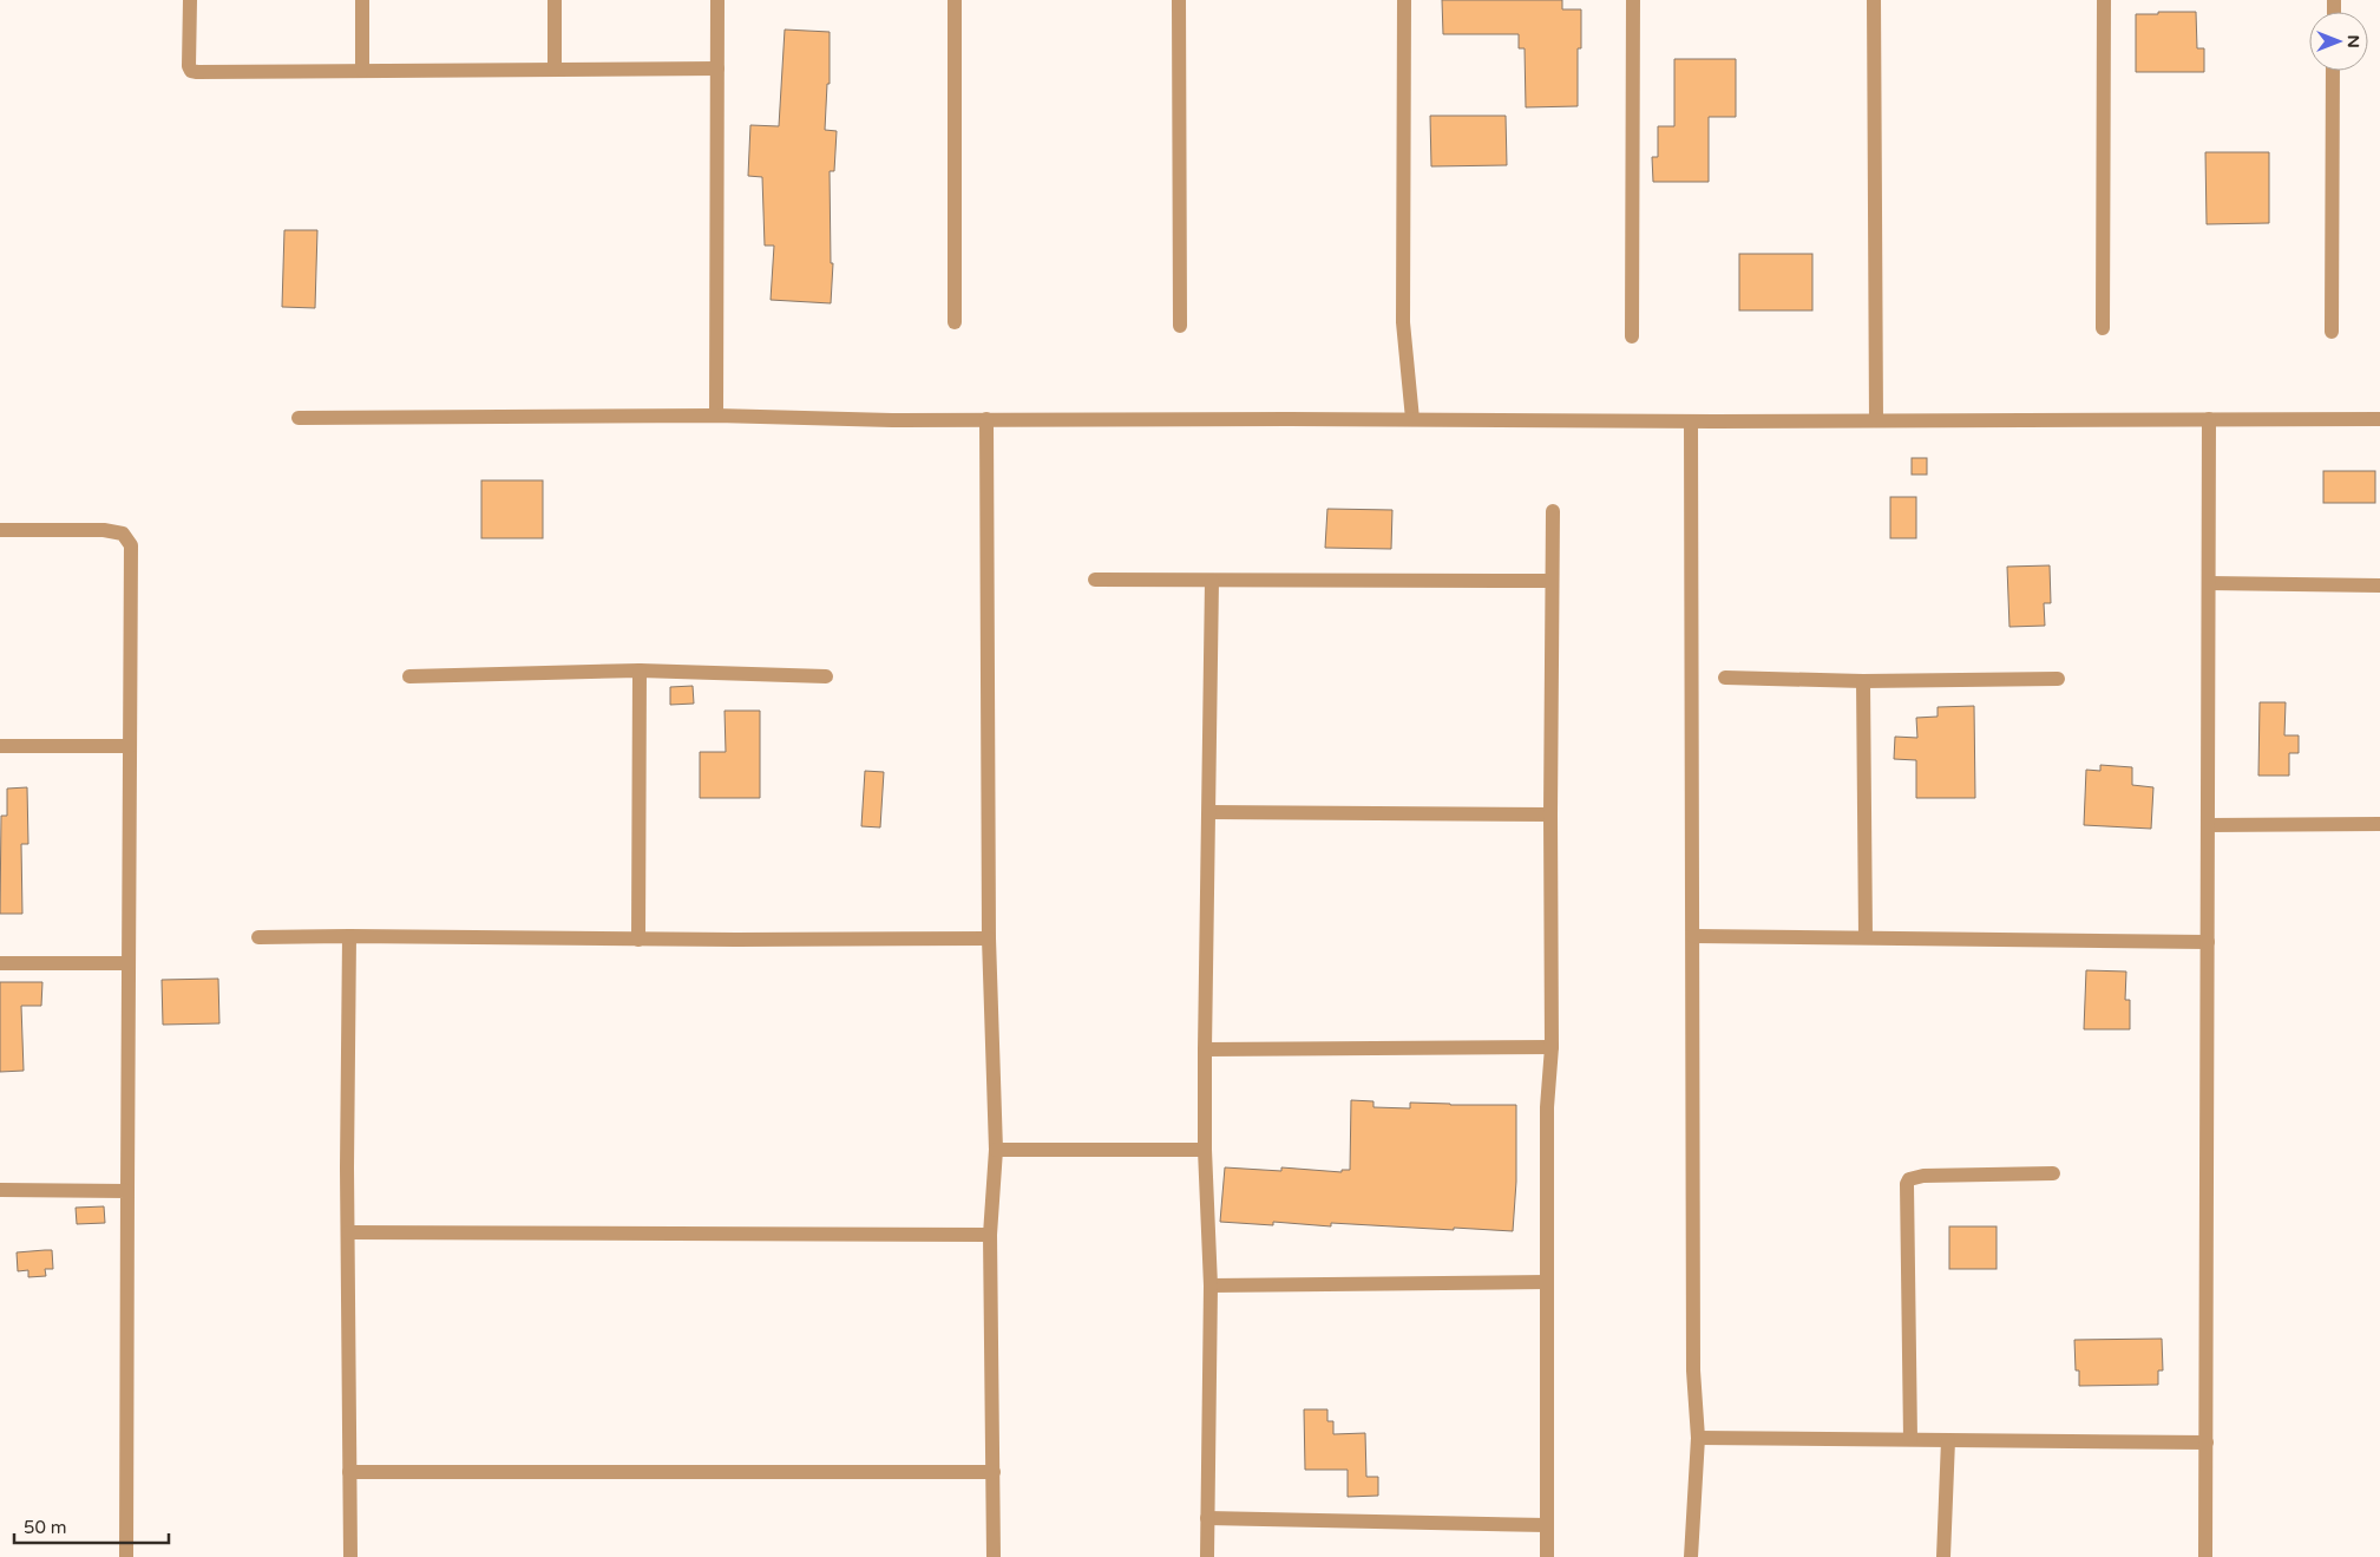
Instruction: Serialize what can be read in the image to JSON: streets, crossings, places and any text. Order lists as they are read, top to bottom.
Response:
{
  "scale_bar": "50 m",
  "north": "right"
}
